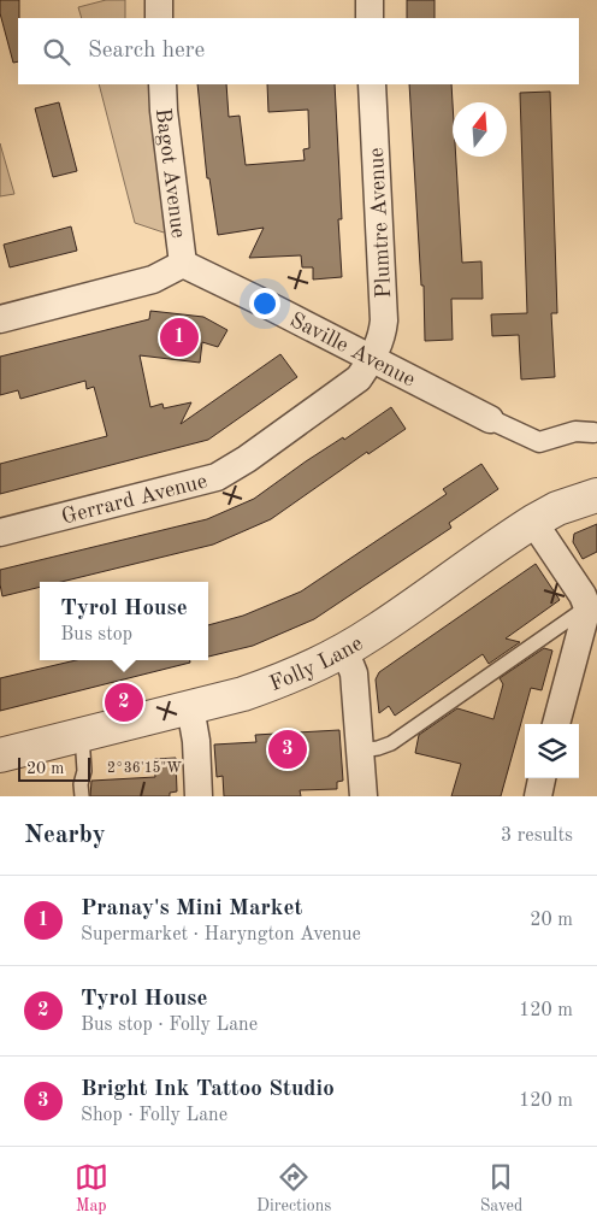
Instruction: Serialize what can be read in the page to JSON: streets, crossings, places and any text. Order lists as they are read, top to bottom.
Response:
{
  "streets": {
    "street": [
      "Bagot Avenue",
      "Plumtre Avenue",
      "Saville Avenue",
      "Gerrard Avenue",
      "Folly Lane"
    ]
  },
  "crossings": [
    ["Bagot Avenue", "Saville Avenue"],
    ["Plumtre Avenue", "Saville Avenue"],
    ["Plumtre Avenue", "Gerrard Avenue"],
    ["Saville Avenue", "Gerrard Avenue"]
  ],
  "scale_bar": "20 m",
  "north": "top",
  "page": {
    "search": "Search here",
    "pins": ["1", "2", "3"],
    "popup": ["Tyrol House", "Bus stop"],
    "scale": "20 m",
    "heading": ["Nearby", "3 results"],
    "list": [
      {
        "mark": "1",
        "name": "Pranay's Mini Market",
        "note": "Supermarket · Haryngton Avenue",
        "value": "20 m"
      },
      {
        "mark": "2",
        "name": "Tyrol House",
        "note": "Bus stop · Folly Lane",
        "value": "120 m"
      },
      {
        "mark": "3",
        "name": "Bright Ink Tattoo Studio",
        "note": "Shop · Folly Lane",
        "value": "120 m"
      }
    ],
    "nav": ["Map", "Directions", "Saved"]
  },
  "coordinates": ["2°36'15\"W"]
}
